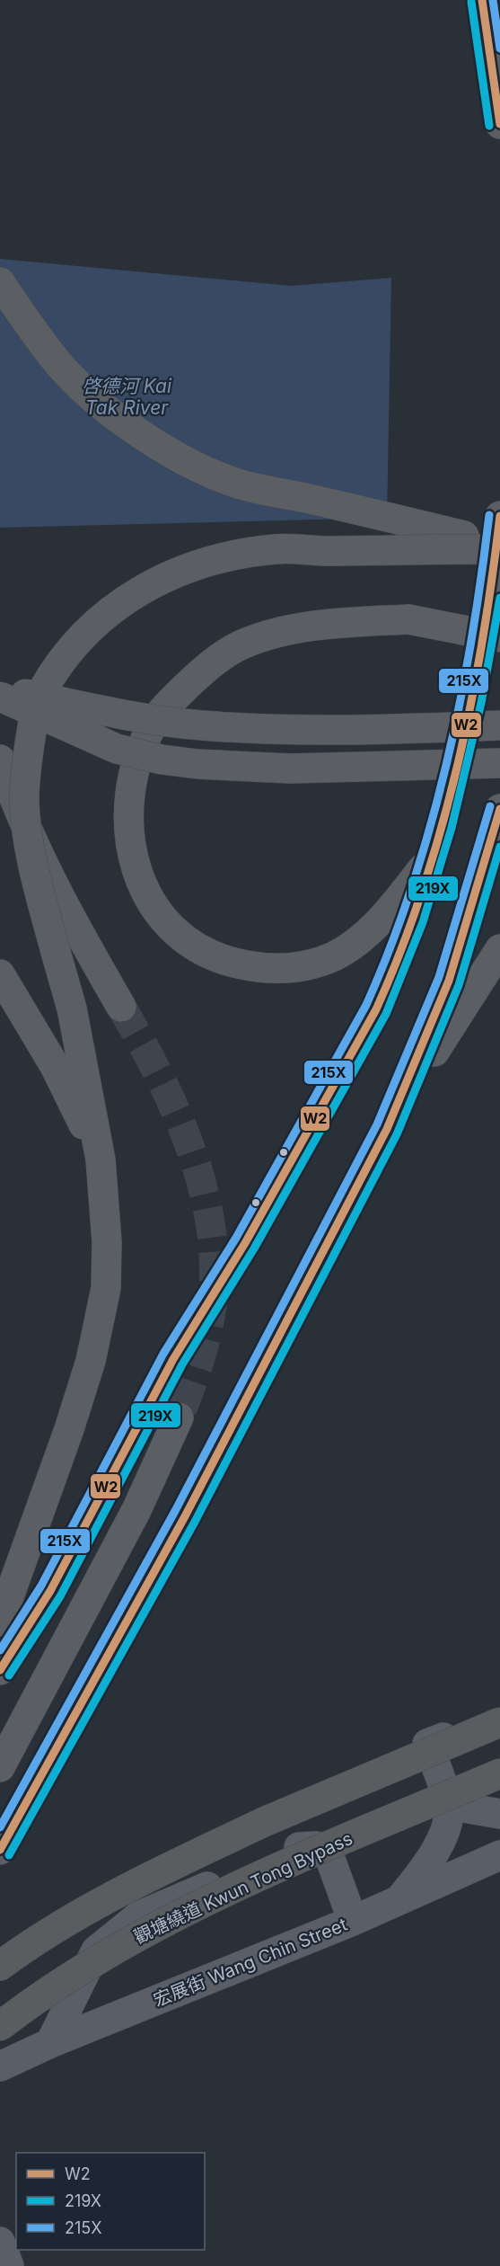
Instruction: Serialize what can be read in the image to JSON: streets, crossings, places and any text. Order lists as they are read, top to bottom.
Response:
{
  "streets": {
    "highway": ["觀塘繞道 Kwun Tong Bypass"],
    "street": ["宏展街 Wang Chin Street"]
  },
  "water": ["啓德河 Kai Tak River"],
  "lines": ["transit line W2", "transit line 215X", "transit line 219X"],
  "legend": ["W2", "219X", "215X"]
}
